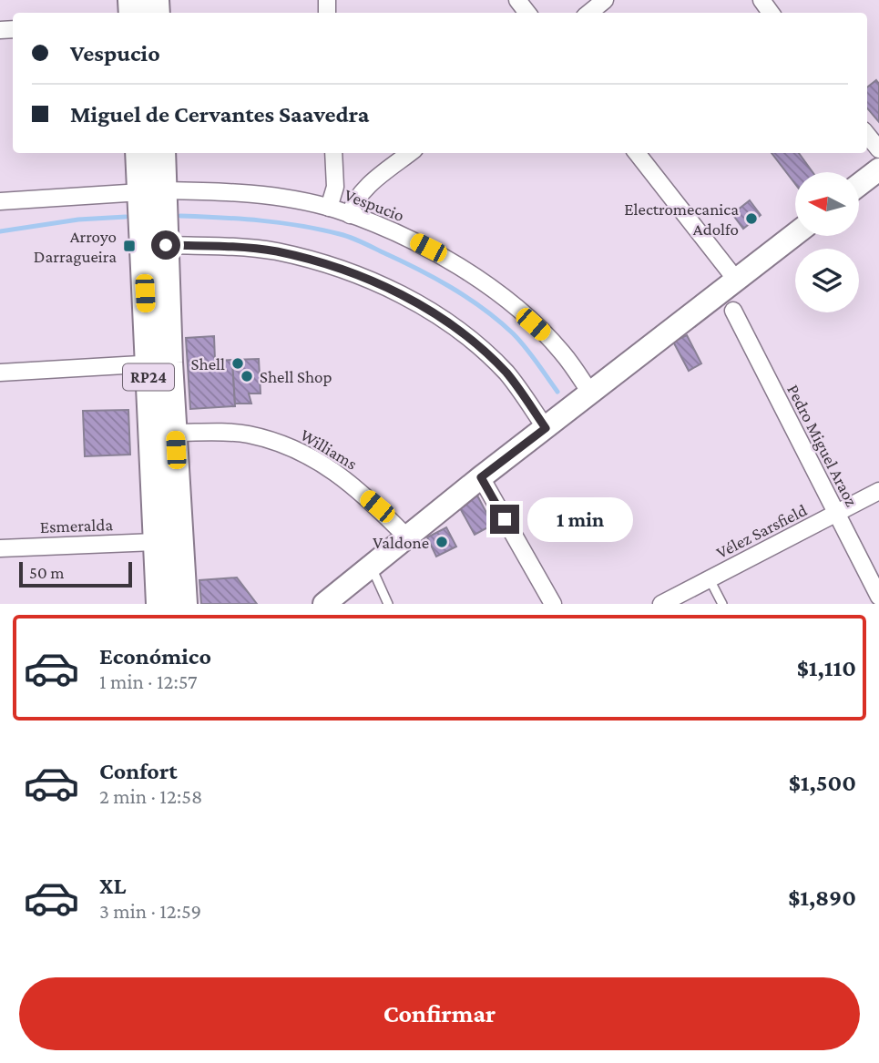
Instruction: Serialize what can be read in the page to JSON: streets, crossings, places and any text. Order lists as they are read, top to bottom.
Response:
{
  "streets": {
    "main road": ["RP24"],
    "street": [
      "Vespucio",
      "Pedro Miguel Araoz",
      "Williams",
      "Esmeralda",
      "Vélez Sarsfield"
    ]
  },
  "crossings": [
    ["Vespucio", "RP24"],
    ["RP24", "Williams"],
    ["RP24", "Esmeralda"],
    ["Pedro Miguel Araoz", "Vélez Sarsfield"]
  ],
  "places": {
    "other": [
      "Electromecanica Adolfo",
      "Shell",
      "Shell Shop",
      "Valdone"
    ],
    "transit": ["Arroyo Darragueira"]
  },
  "scale_bar": "50 m",
  "north": "left",
  "page": {
    "banner": ["Vespucio", "Miguel de Cervantes Saavedra"],
    "bubble": "1 min",
    "scale": "50 m",
    "list": [
      {
        "name": "Económico",
        "note": "1 min · 12:57",
        "value": "$1,110"
      },
      {
        "name": "Confort",
        "note": "2 min · 12:58",
        "value": "$1,500"
      },
      {
        "name": "XL",
        "note": "3 min · 12:59",
        "value": "$1,890"
      }
    ],
    "buttons": "Confirmar"
  }
}
